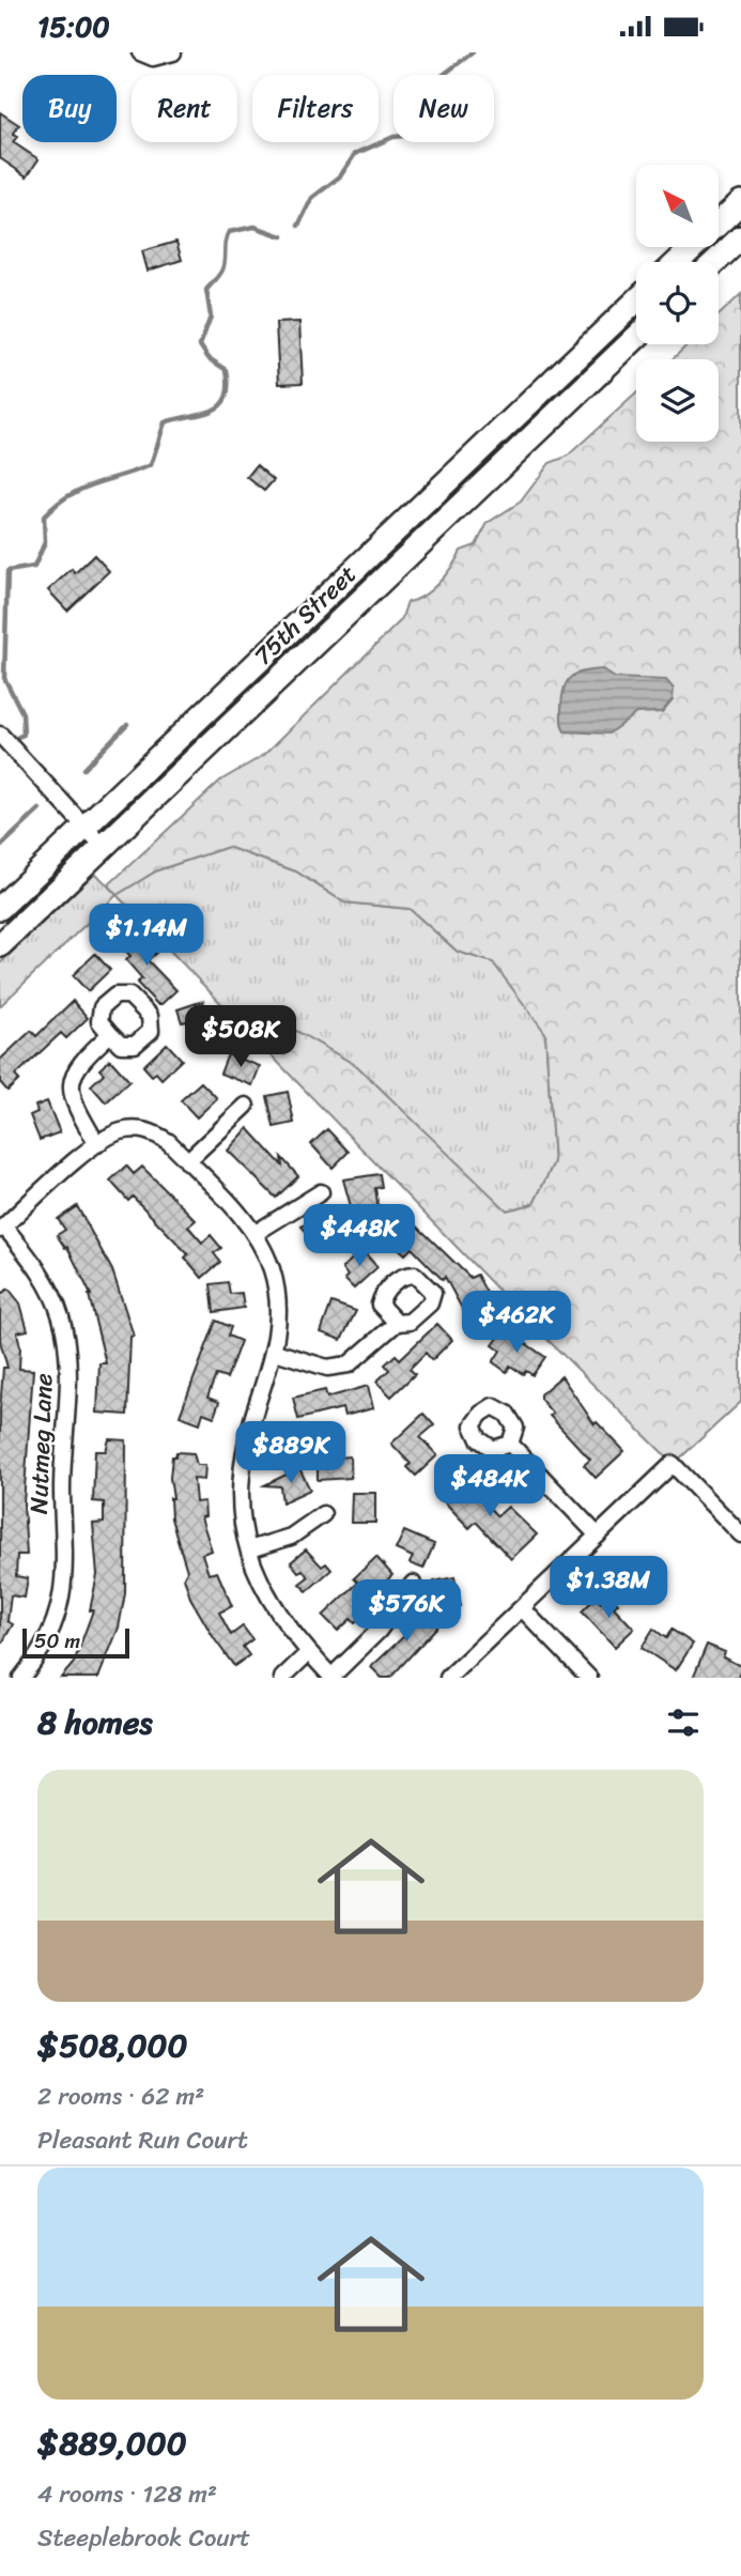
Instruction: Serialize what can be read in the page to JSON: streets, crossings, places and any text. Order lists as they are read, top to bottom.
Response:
{
  "streets": {
    "main road": ["75th Street"],
    "street": ["Nutmeg Lane"]
  },
  "scale_bar": "50 m",
  "north": "top left",
  "page": {
    "status": "15:00",
    "chip": [
      "Buy",
      "Rent",
      "Filters",
      "New"
    ],
    "price": [
      "$1.14M",
      "$508K",
      "$448K",
      "$462K",
      "$889K",
      "$484K",
      "$1.38M",
      "$576K"
    ],
    "scale": "50 m",
    "heading": "8 homes",
    "list": [
      {
        "name": "$508,000",
        "note": "2 rooms · 62 m² · Pleasant Run Court"
      },
      {
        "name": "$889,000",
        "note": "4 rooms · 128 m² · Steeplebrook Court"
      }
    ]
  }
}
